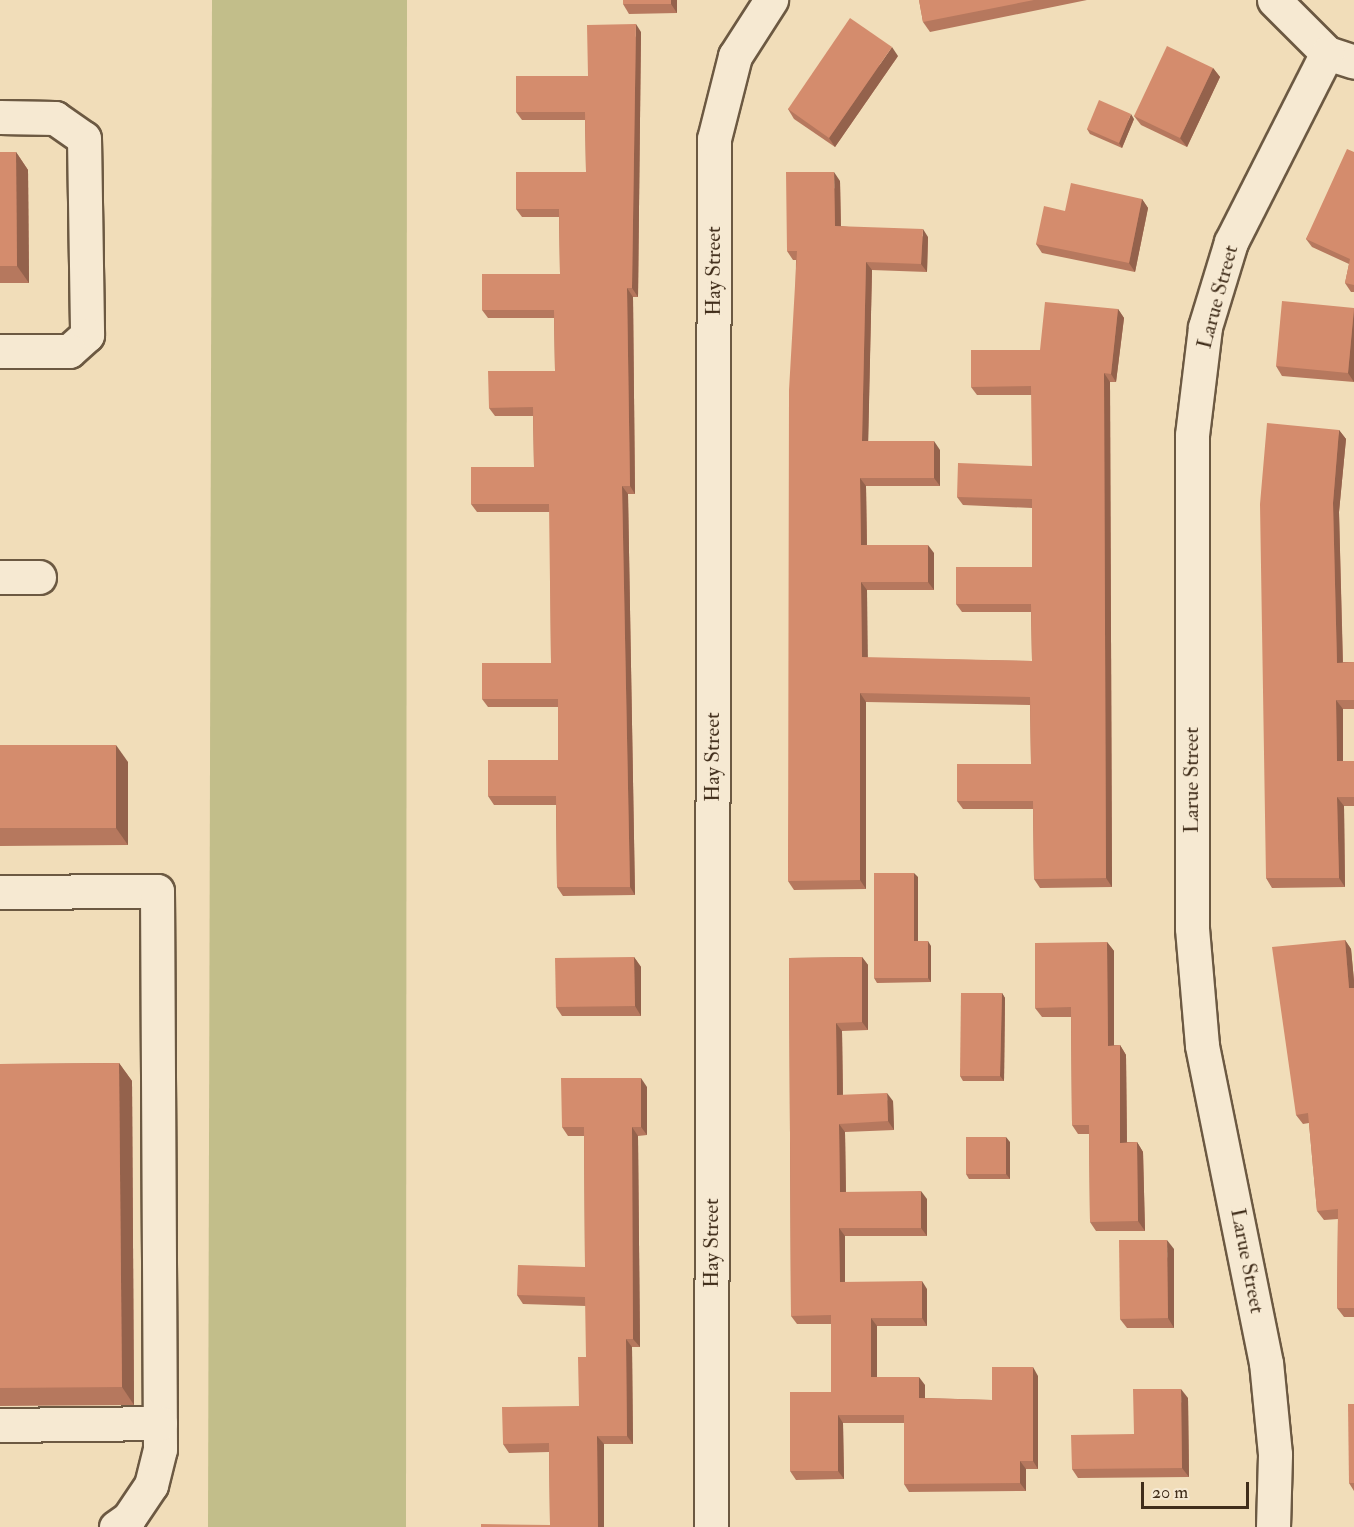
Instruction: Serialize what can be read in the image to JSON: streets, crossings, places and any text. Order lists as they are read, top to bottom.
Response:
{
  "streets": {
    "street": ["Hay Street", "Larue Street"]
  },
  "scale_bar": "20 m"
}
